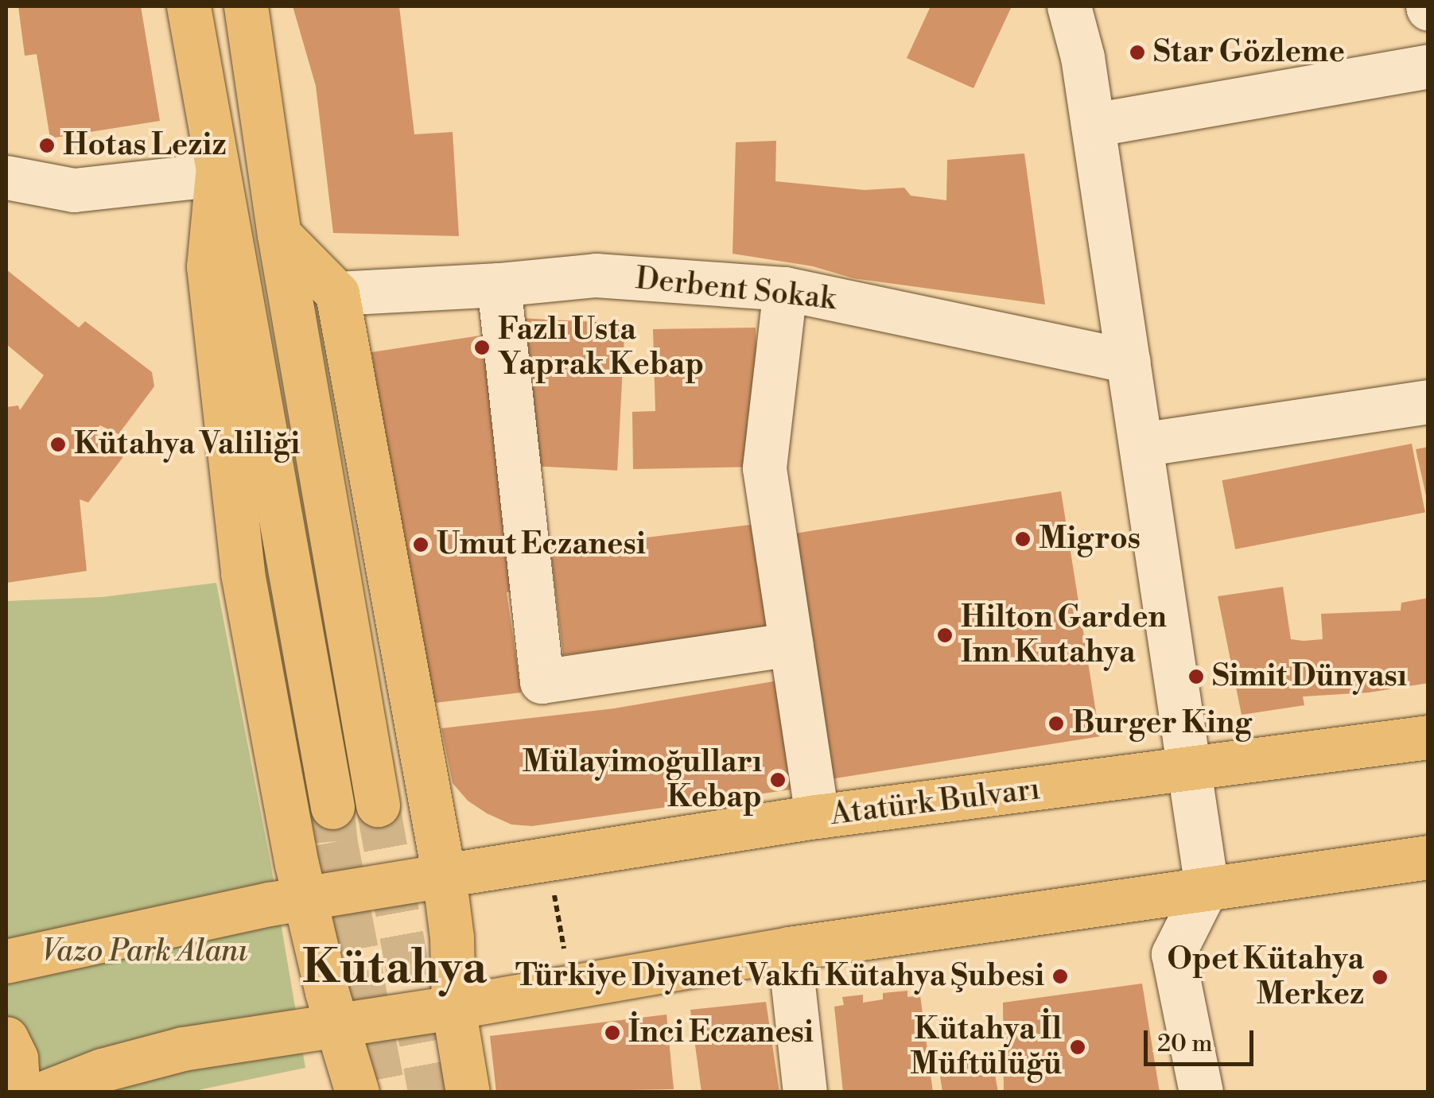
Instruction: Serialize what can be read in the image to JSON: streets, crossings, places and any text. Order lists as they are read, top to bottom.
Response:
{
  "streets": {
    "main road": ["Atatürk Bulvarı"],
    "street": ["Derbent Sokak"]
  },
  "districts": ["Kütahya"],
  "parks": ["Vazo Park Alanı"],
  "places": [
    "Star Gözleme",
    "Hotas Leziz",
    "Fazlı Usta Yaprak Kebap",
    "Kütahya Valiliği",
    "Migros",
    "Umut Eczanesi",
    "Hilton Garden Inn Kutahya",
    "Simit Dünyası",
    "Burger King",
    "Mülayimoğulları Kebap",
    "Türkiye Diyanet Vakfı Kütahya Şubesi",
    "Opet Kütahya Merkez",
    "İnci Eczanesi",
    "Kütahya İl Müftülüğü"
  ],
  "scale_bar": "20 m"
}
